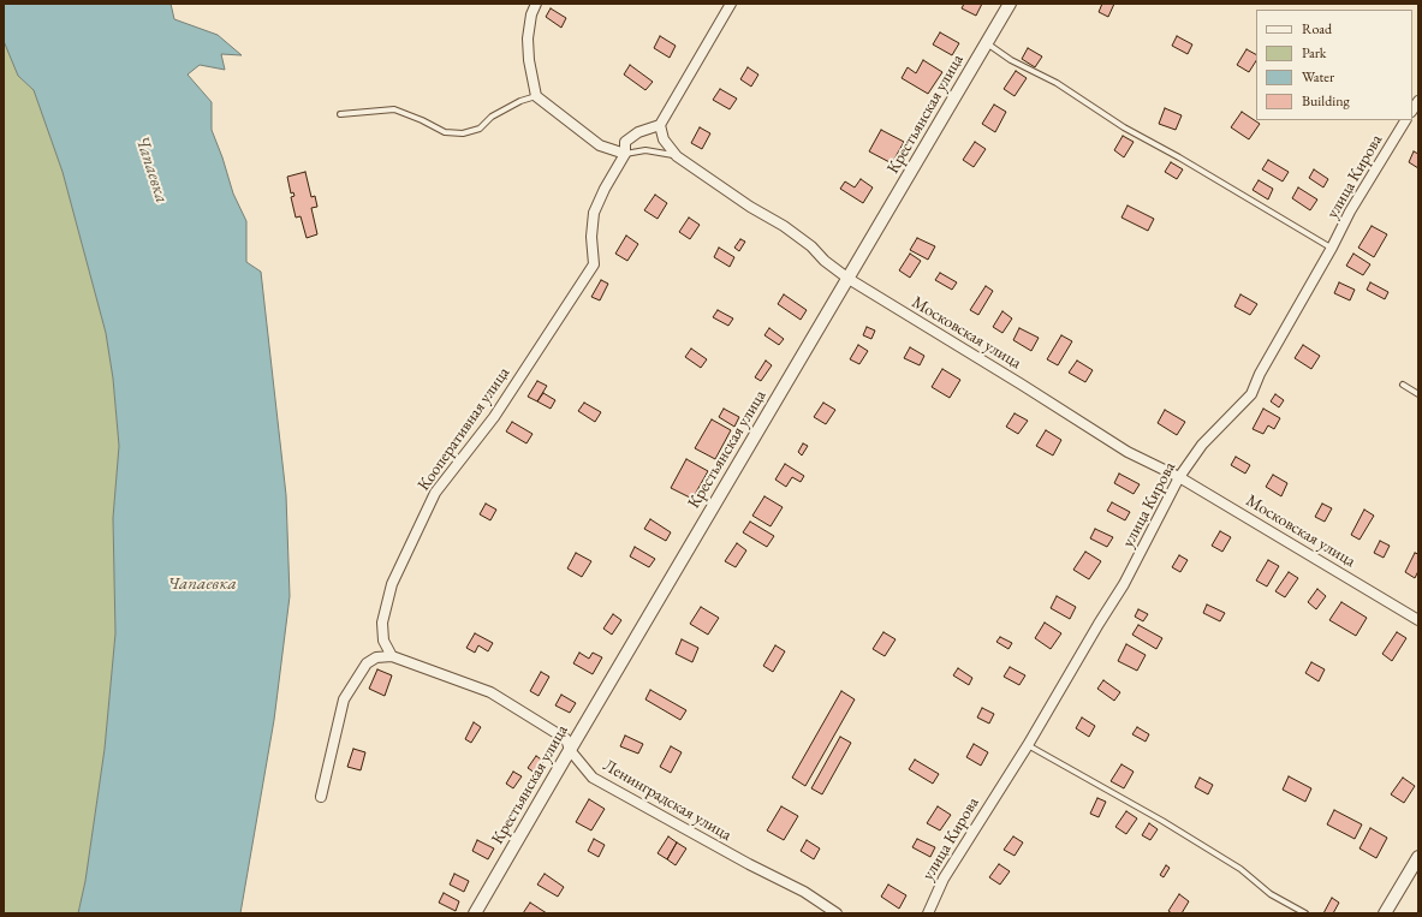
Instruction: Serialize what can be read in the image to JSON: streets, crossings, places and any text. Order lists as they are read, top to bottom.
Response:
{
  "streets": {
    "street": [
      "Крестьянская улица",
      "улица Кирова",
      "Московская улица",
      "Кооперативная улица",
      "Ленинградская улица"
    ]
  },
  "crossings": [
    ["Крестьянская улица", "Московская улица"],
    ["Крестьянская улица", "Ленинградская улица"],
    ["улица Кирова", "Московская улица"],
    ["Кооперативная улица", "Ленинградская улица"]
  ],
  "water": ["Чапаевка"],
  "legend": [
    "Road",
    "Park",
    "Water",
    "Building"
  ]
}
